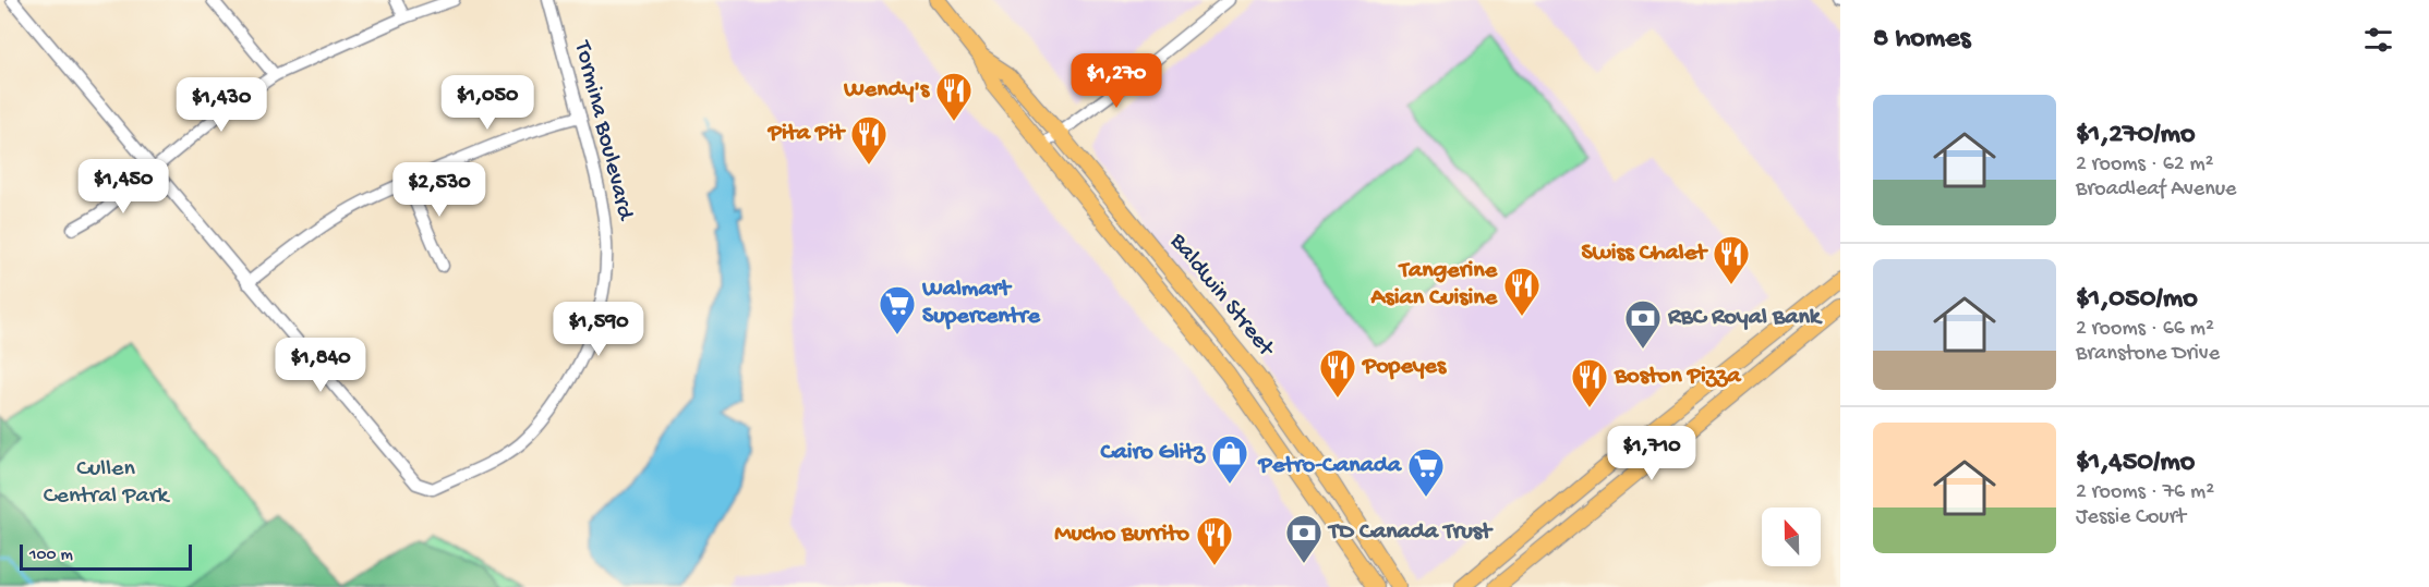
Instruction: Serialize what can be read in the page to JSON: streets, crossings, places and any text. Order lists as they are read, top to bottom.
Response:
{
  "streets": {
    "main road": ["Baldwin Street"],
    "street": ["Tormina Boulevard"]
  },
  "parks": ["Cullen Central Park"],
  "places": {
    "restaurant": [
      "Wendy's",
      "Pita Pit",
      "Swiss Chalet",
      "Tangerine Asian Cuisine",
      "Popeyes",
      "Boston Pizza",
      "Mucho Burrito"
    ],
    "supermarket": ["Walmart Supercentre", "Petro-Canada"],
    "bank": ["RBC Royal Bank", "TD Canada Trust"],
    "shop": ["Cairo Glitz"]
  },
  "scale_bar": "100 m",
  "north": "top",
  "page": {
    "heading": "8 homes",
    "price": [
      "$1,270",
      "$1,050",
      "$1,430",
      "$1,450",
      "$2,530",
      "$1,590",
      "$1,840",
      "$1,710"
    ],
    "list": [
      {
        "name": "$1,270/mo",
        "note": "2 rooms · 62 m² · Broadleaf Avenue"
      },
      {
        "name": "$1,050/mo",
        "note": "2 rooms · 66 m² · Branstone Drive"
      },
      {
        "name": "$1,450/mo",
        "note": "2 rooms · 76 m² · Jessie Court"
      }
    ],
    "scale": "100 m"
  }
}
